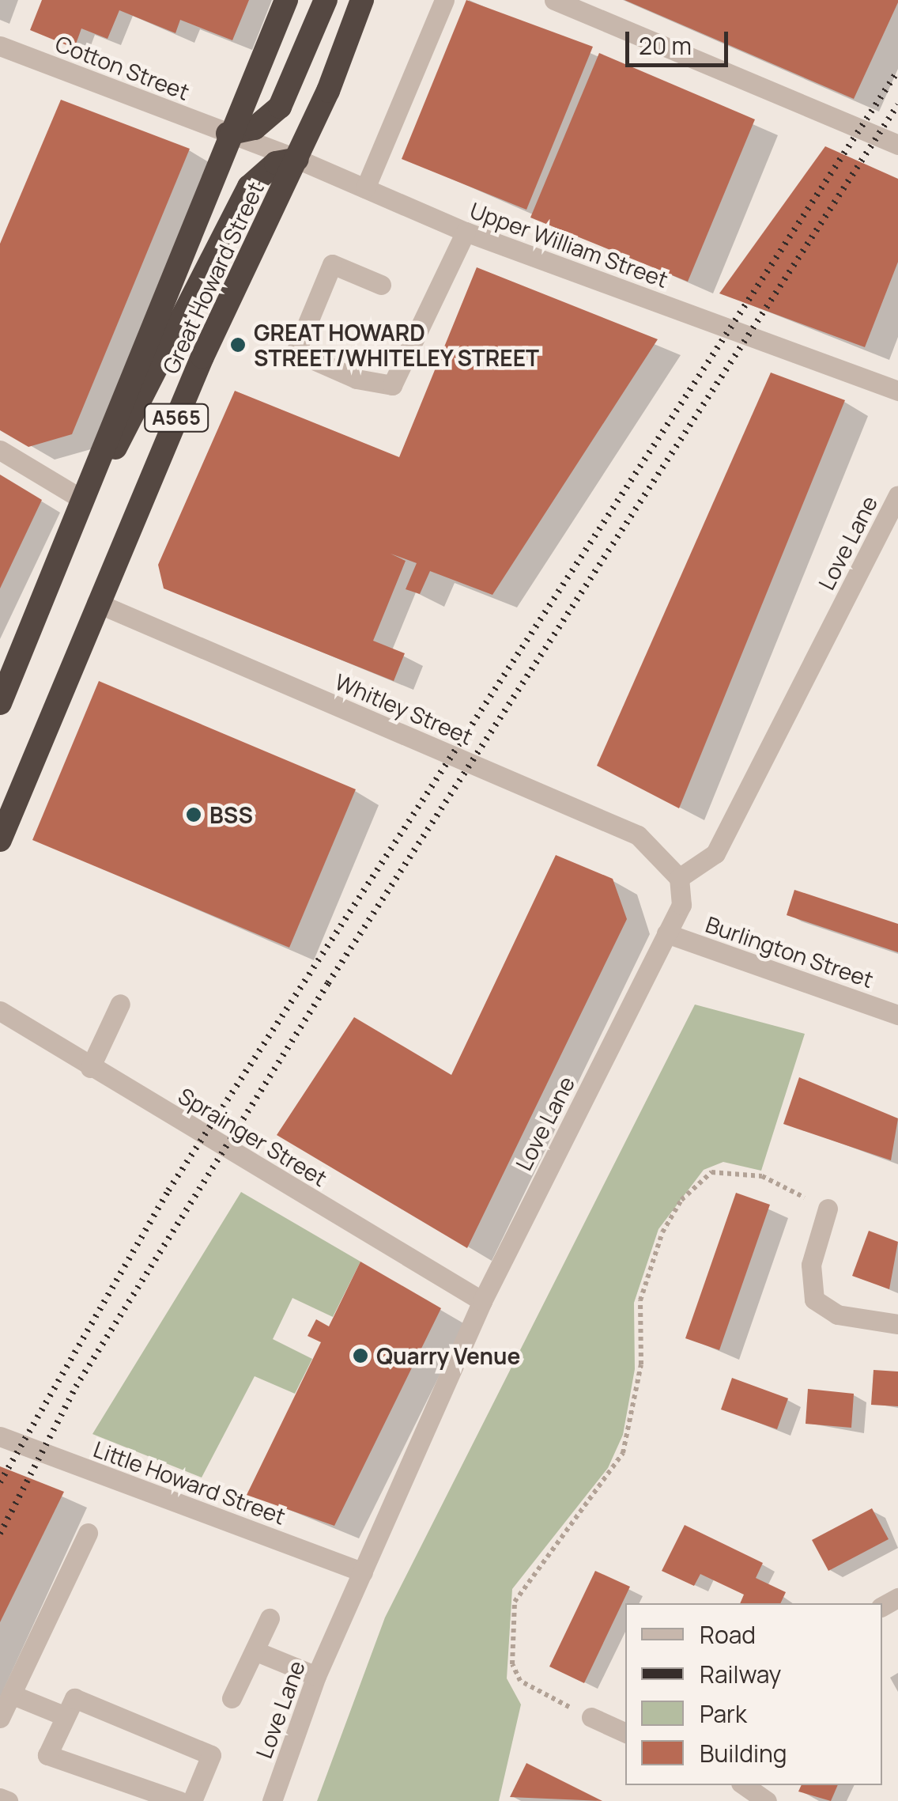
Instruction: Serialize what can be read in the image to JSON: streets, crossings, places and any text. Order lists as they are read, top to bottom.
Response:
{
  "streets": {
    "highway": ["Great Howard Street", "A565"],
    "street": [
      "Cotton Street",
      "Upper William Street",
      "Love Lane",
      "Whitley Street",
      "Burlington Street",
      "Sprainger Street",
      "Little Howard Street"
    ]
  },
  "crossings": [
    ["Cotton Street", "Upper William Street"],
    ["Cotton Street", "Great Howard Street"],
    ["Upper William Street", "Great Howard Street"],
    ["Great Howard Street", "Whitley Street"],
    ["Love Lane", "Whitley Street"],
    ["Love Lane", "Burlington Street"],
    ["Love Lane", "Sprainger Street"],
    ["Love Lane", "Little Howard Street"]
  ],
  "places": ["GREAT HOWARD STREET/WHITELEY STREET", "BSS", "Quarry Venue"],
  "legend": [
    "Road",
    "Railway",
    "Park",
    "Building"
  ],
  "scale_bar": "20 m"
}
